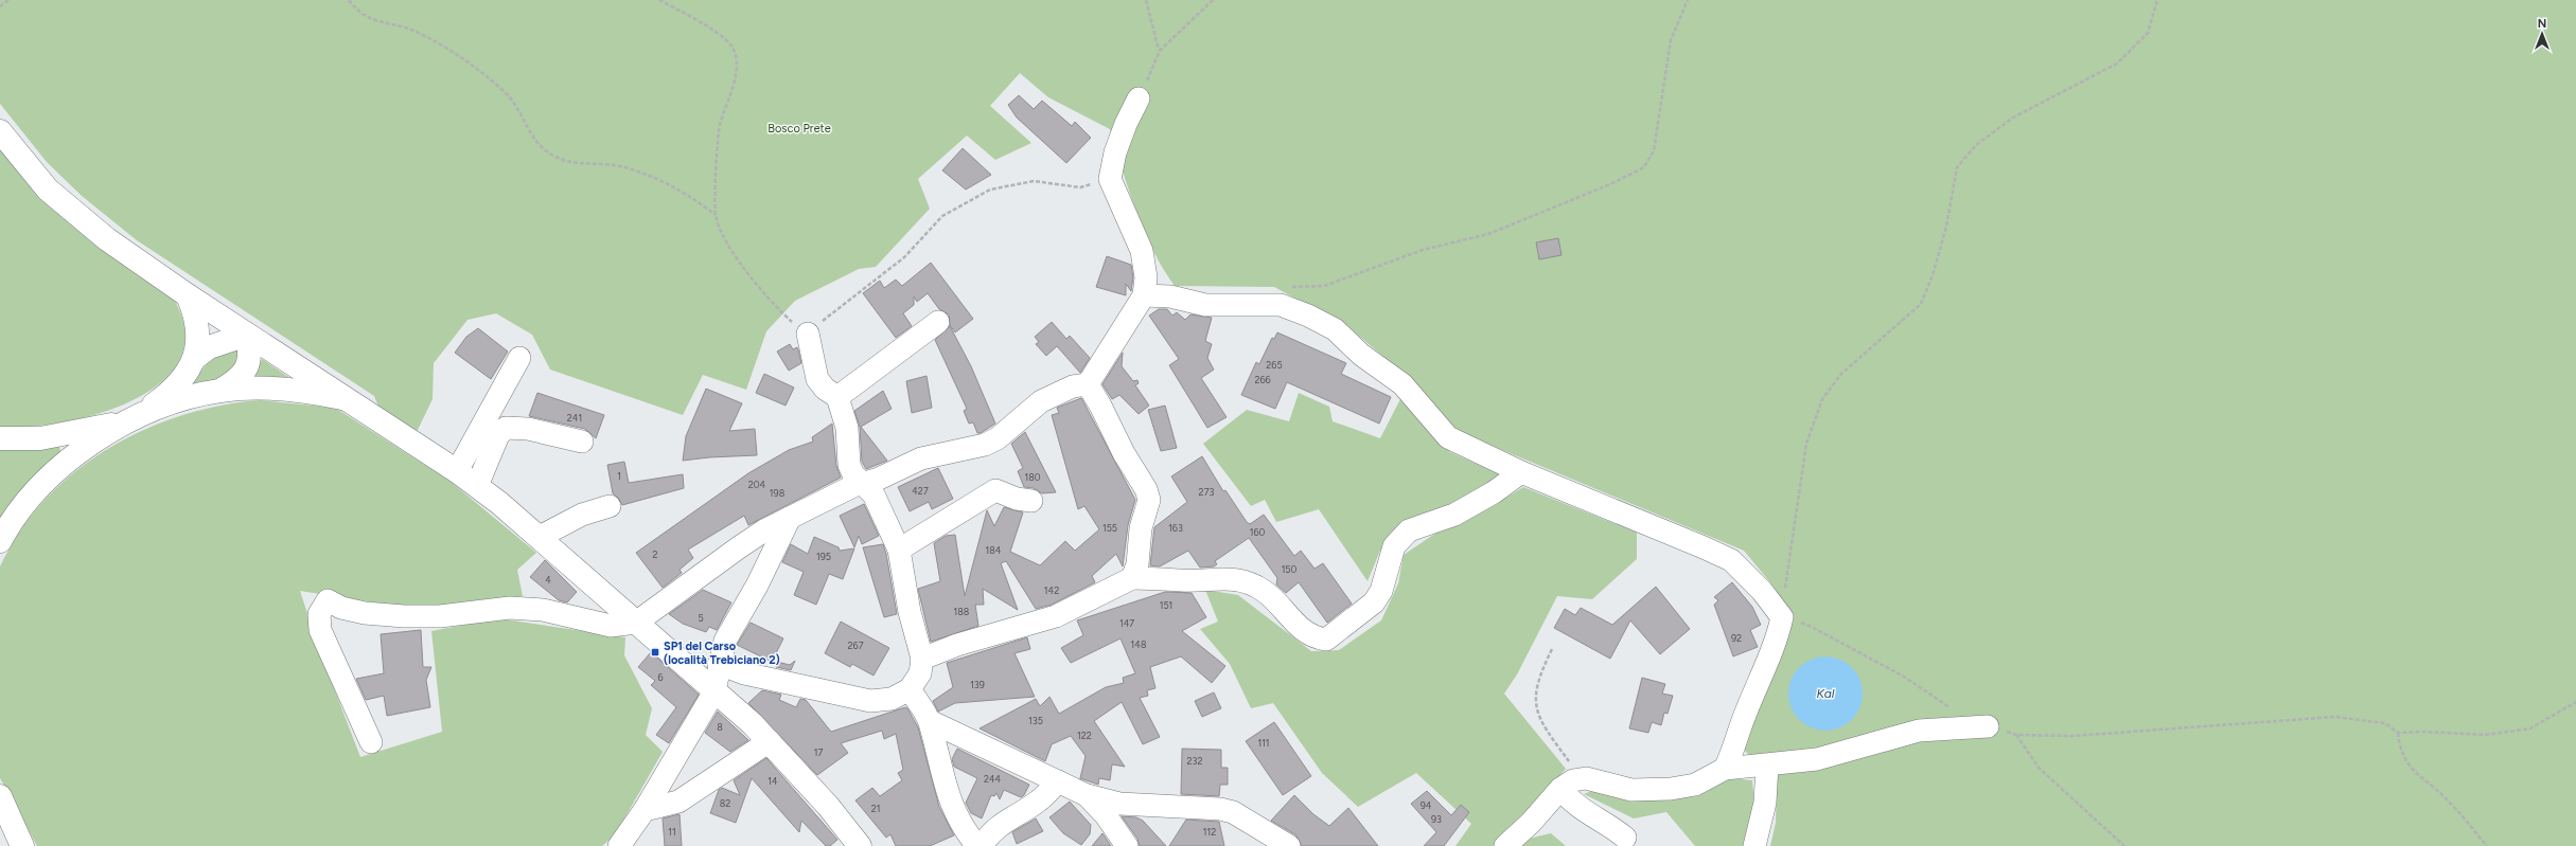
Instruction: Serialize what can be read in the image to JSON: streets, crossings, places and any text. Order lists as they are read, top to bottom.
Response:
{
  "water": ["Kal"],
  "parks": ["Bosco Prete"],
  "places": {
    "transit": ["SP1 del Carso (località Trebiciano 2)"]
  },
  "house_numbers": [
    "265",
    "266",
    "241",
    "1",
    "180",
    "204",
    "427",
    "273",
    "198",
    "155",
    "163",
    "160",
    "184",
    "2",
    "195",
    "150",
    "4",
    "142",
    "151",
    "188",
    "5",
    "147",
    "92",
    "148",
    "267",
    "6",
    "139",
    "135",
    "8",
    "122",
    "111",
    "17",
    "232",
    "244",
    "14",
    "82",
    "94",
    "21",
    "93",
    "11",
    "112"
  ],
  "north": "top"
}
